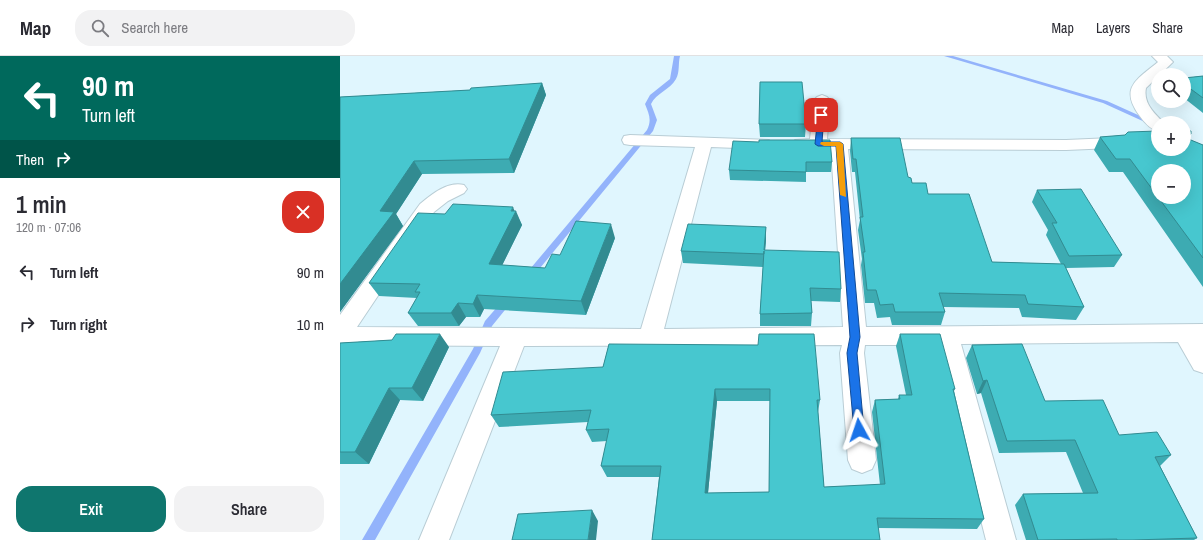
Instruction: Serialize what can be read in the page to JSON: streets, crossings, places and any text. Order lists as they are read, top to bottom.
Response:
{
  "page": {
    "header": "Map",
    "search": "Search here",
    "nav": ["Map", "Layers", "Share"],
    "turn": ["90 m", "Turn left"],
    "map_buttons": ["+", "−"],
    "then": "Then",
    "heading": ["1 min", "120 m · 07:06"],
    "list": [
      {
        "name": "Turn left",
        "value": "90 m"
      },
      {
        "name": "Turn right",
        "value": "10 m"
      }
    ],
    "buttons": ["Exit", "Share"]
  }
}
